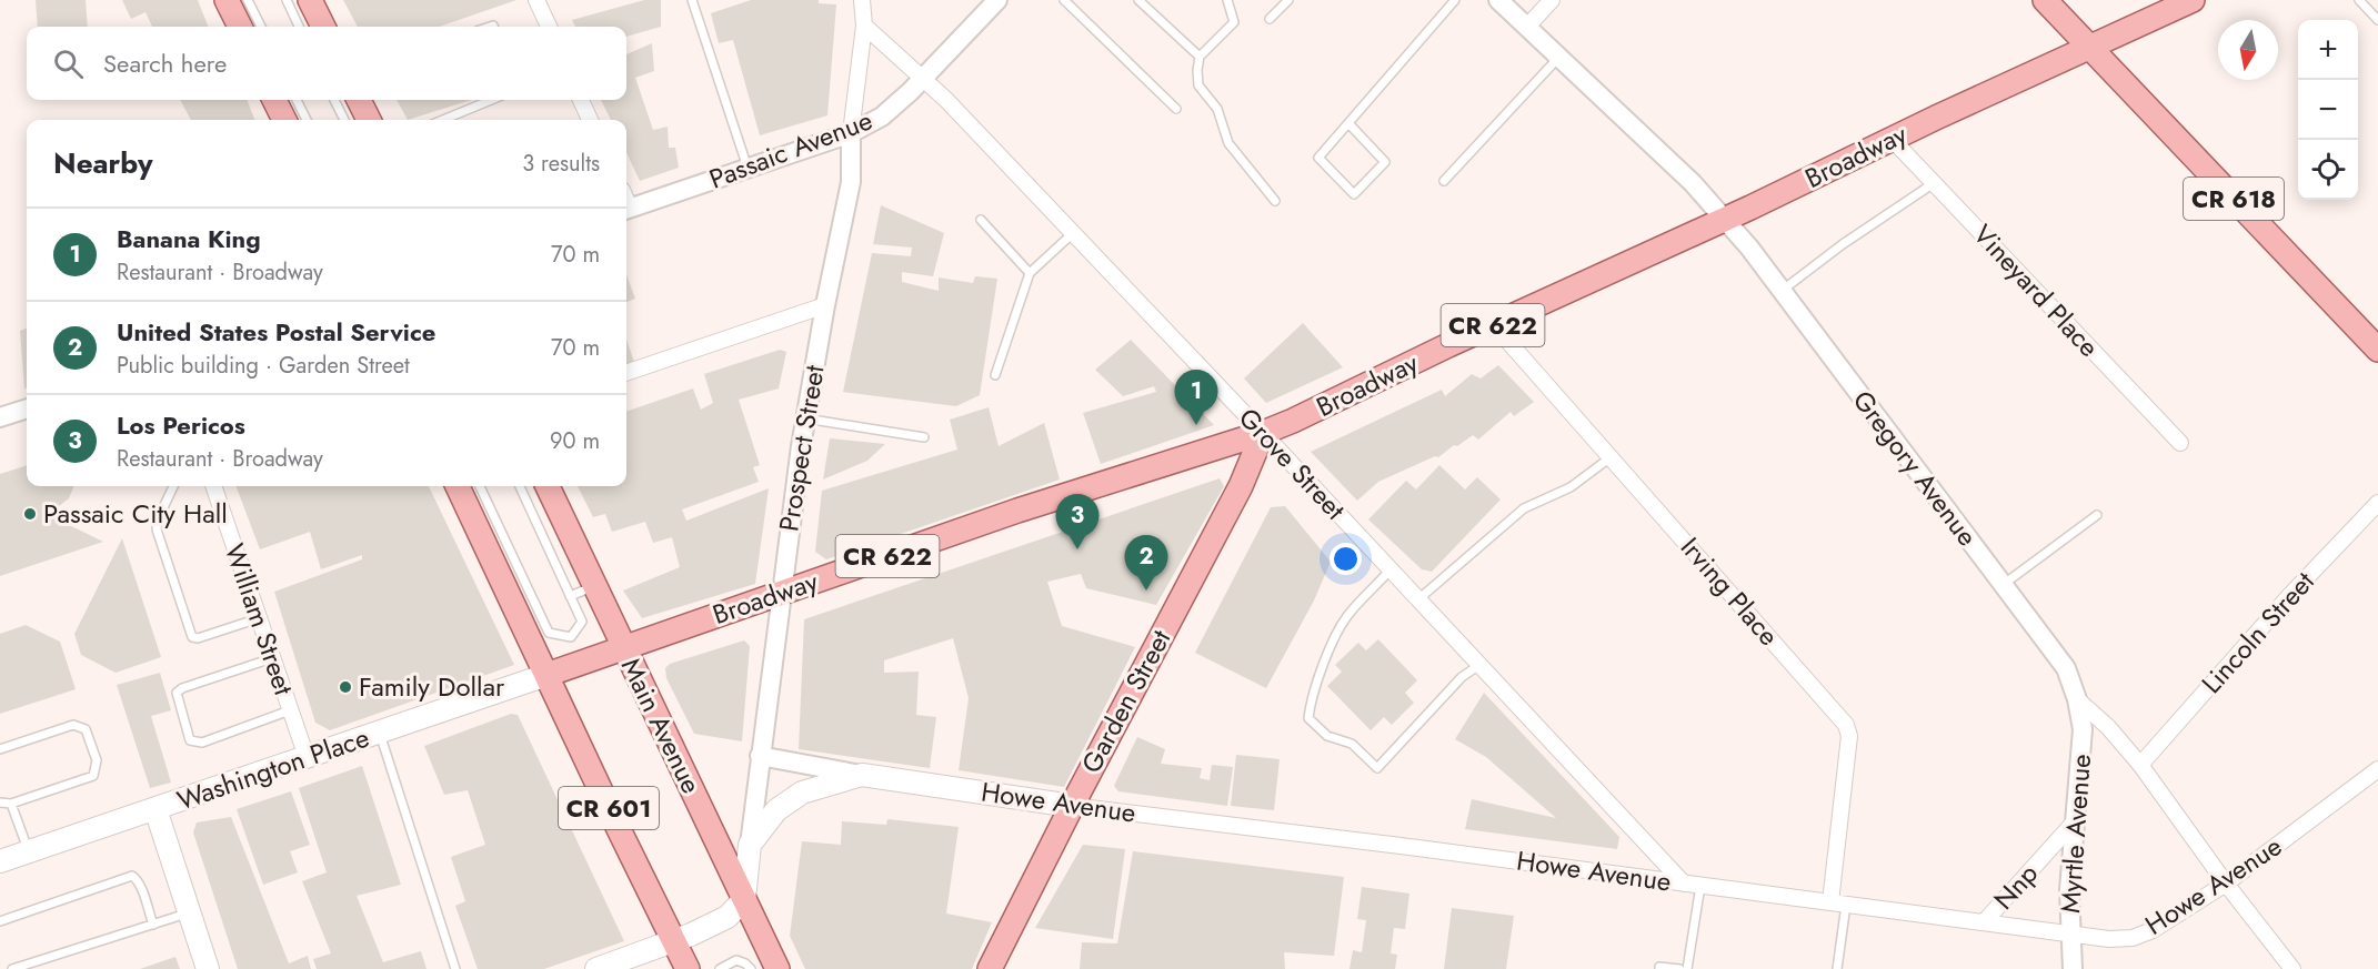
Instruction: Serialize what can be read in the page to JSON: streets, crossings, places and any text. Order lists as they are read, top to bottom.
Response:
{
  "streets": {
    "main road": [
      "Broadway",
      "CR 618",
      "CR 622",
      "Prospect Street",
      "Garden Street",
      "Main Avenue",
      "Washington Place",
      "Howe Avenue",
      "CR 601"
    ],
    "street": [
      "Passaic Avenue",
      "Vineyard Place",
      "Grove Street",
      "Gregory Avenue",
      "Irving Place",
      "William Street",
      "Lincoln Street",
      "Myrtle Avenue",
      "Nnp"
    ]
  },
  "crossings": [
    ["Passaic Avenue", "Prospect Street"],
    ["Passaic Avenue", "Grove Street"],
    ["Broadway", "CR 618"],
    ["Broadway", "Vineyard Place"],
    ["Broadway", "Prospect Street"],
    ["Broadway", "Grove Street"],
    ["Broadway", "Gregory Avenue"],
    ["Broadway", "Irving Place"],
    ["Broadway", "Garden Street"],
    ["Broadway", "Main Avenue"],
    ["Broadway", "Washington Place"],
    ["Broadway", "CR 601"],
    ["Prospect Street", "Grove Street"],
    ["Prospect Street", "Main Avenue"],
    ["Prospect Street", "Howe Avenue"],
    ["Grove Street", "Garden Street"],
    ["Grove Street", "Howe Avenue"],
    ["Gregory Avenue", "Lincoln Street"],
    ["Gregory Avenue", "Howe Avenue"],
    ["Gregory Avenue", "Myrtle Avenue"],
    ["Irving Place", "Howe Avenue"],
    ["William Street", "Washington Place"],
    ["Garden Street", "Howe Avenue"],
    ["Washington Place", "CR 601"],
    ["Howe Avenue", "Myrtle Avenue"],
    ["Howe Avenue", "Nnp"],
    ["Myrtle Avenue", "Nnp"]
  ],
  "places": ["Passaic City Hall", "Family Dollar"],
  "north": "bottom",
  "page": {
    "map_buttons": ["+", "−"],
    "search": "Search here",
    "heading": ["Nearby", "3 results"],
    "list": [
      {
        "mark": "1",
        "name": "Banana King",
        "note": "Restaurant · Broadway",
        "value": "70 m"
      },
      {
        "mark": "2",
        "name": "United States Postal Service",
        "note": "Public building · Garden Street",
        "value": "70 m"
      },
      {
        "mark": "3",
        "name": "Los Pericos",
        "note": "Restaurant · Broadway",
        "value": "90 m"
      }
    ],
    "pins": ["1", "3", "2"]
  }
}
